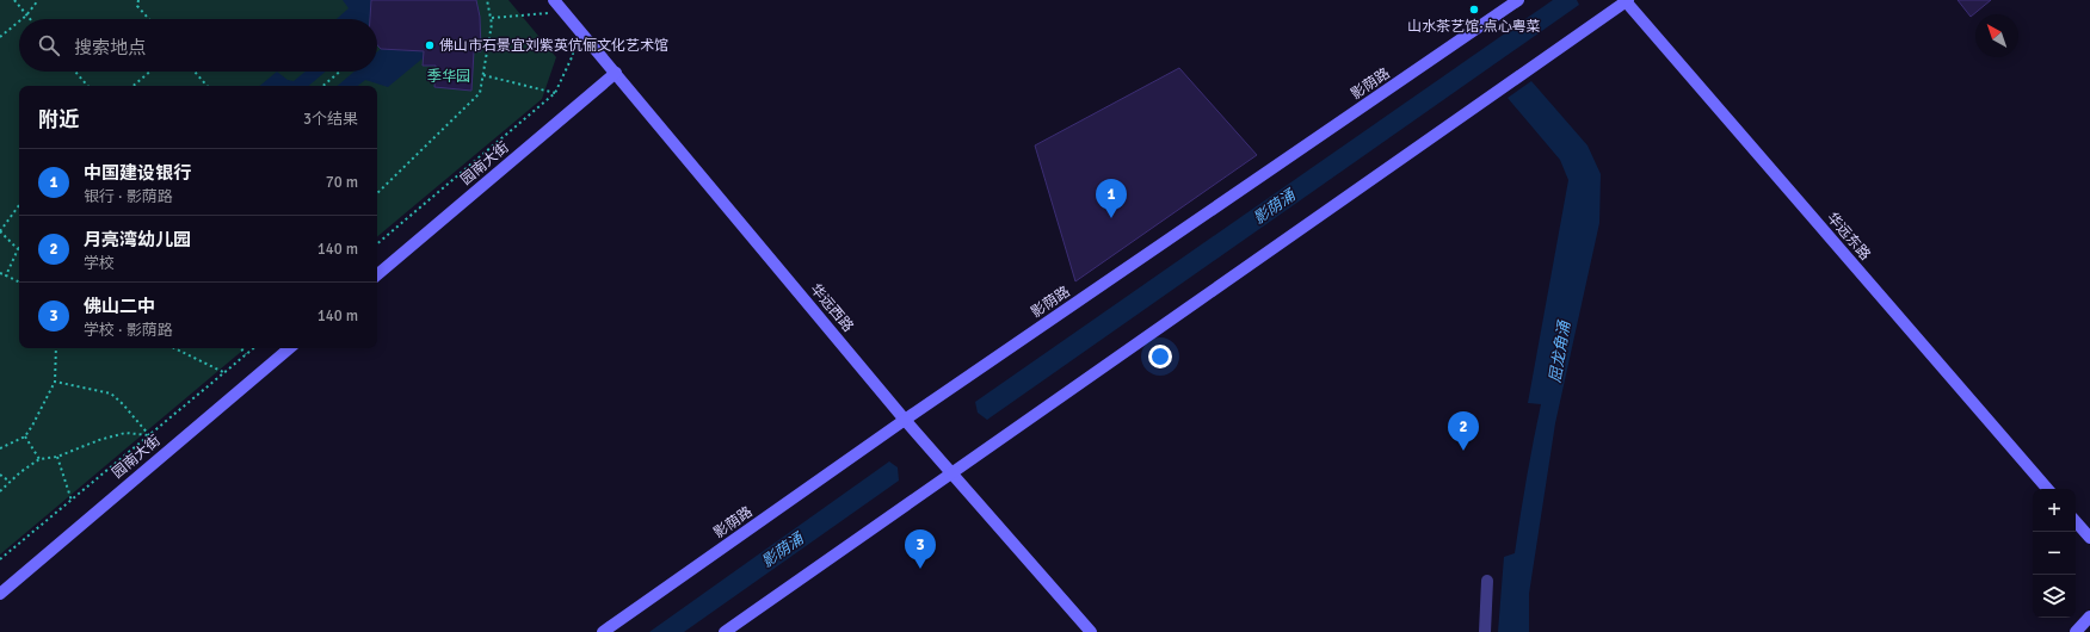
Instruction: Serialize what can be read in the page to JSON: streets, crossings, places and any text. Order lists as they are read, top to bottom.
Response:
{
  "streets": {
    "street": [
      "影荫路",
      "园南大街",
      "华远东路",
      "华远西路"
    ]
  },
  "crossings": [
    ["影荫路", "华远西路"],
    ["园南大街", "华远西路"]
  ],
  "water": ["影荫涌", "屈龙角涌"],
  "parks": ["季华园"],
  "places": ["山水茶艺馆·点心粤菜", "佛山市石景宜刘紫英伉俪文化艺术馆"],
  "north": "top left",
  "page": {
    "search": "搜索地点",
    "heading": ["附近", "3个结果"],
    "list": [
      {
        "mark": "1",
        "name": "中国建设银行",
        "note": "银行 · 影荫路",
        "value": "70 m"
      },
      {
        "mark": "2",
        "name": "月亮湾幼儿园",
        "note": "学校",
        "value": "140 m"
      },
      {
        "mark": "3",
        "name": "佛山二中",
        "note": "学校 · 影荫路",
        "value": "140 m"
      }
    ],
    "pins": ["1", "2", "3"],
    "map_buttons": ["+", "−"]
  }
}
